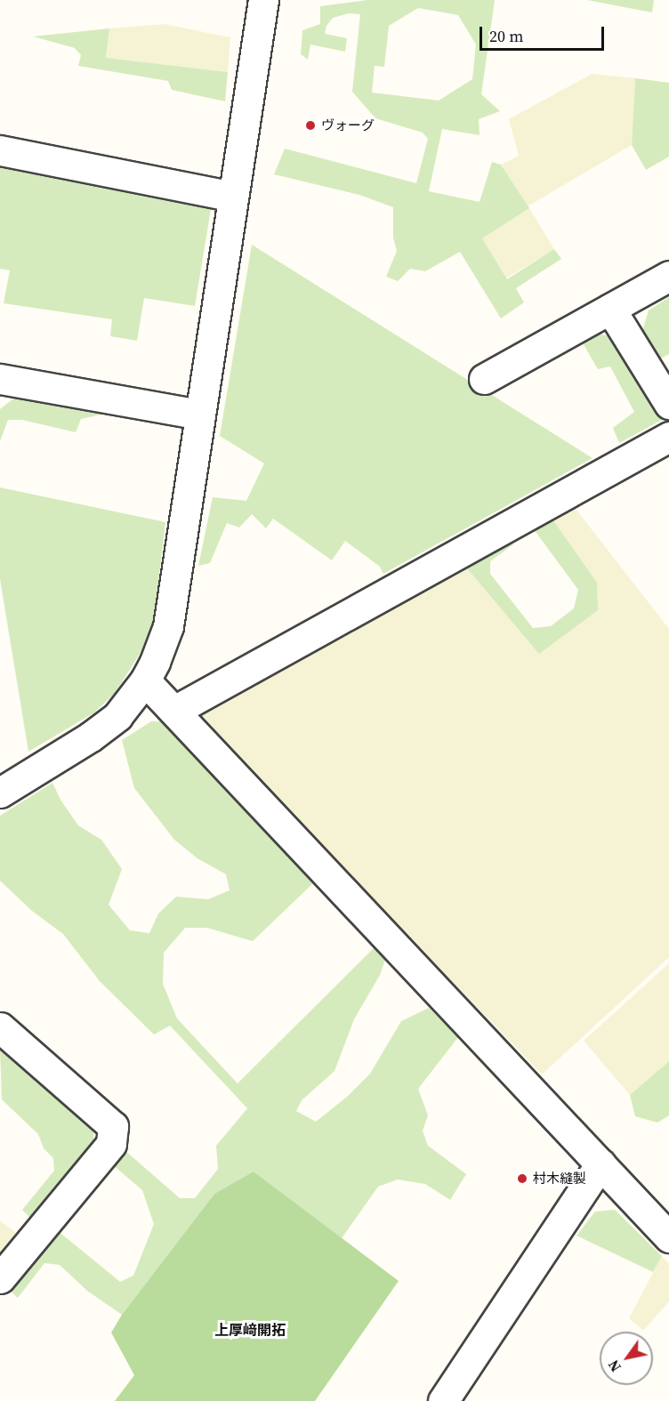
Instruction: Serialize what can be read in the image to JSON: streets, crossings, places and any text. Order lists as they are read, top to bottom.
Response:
{
  "districts": ["上厚﨑開拓"],
  "places": ["ヴォーグ", "村木縫製"],
  "scale_bar": "20 m",
  "north": "bottom left"
}
